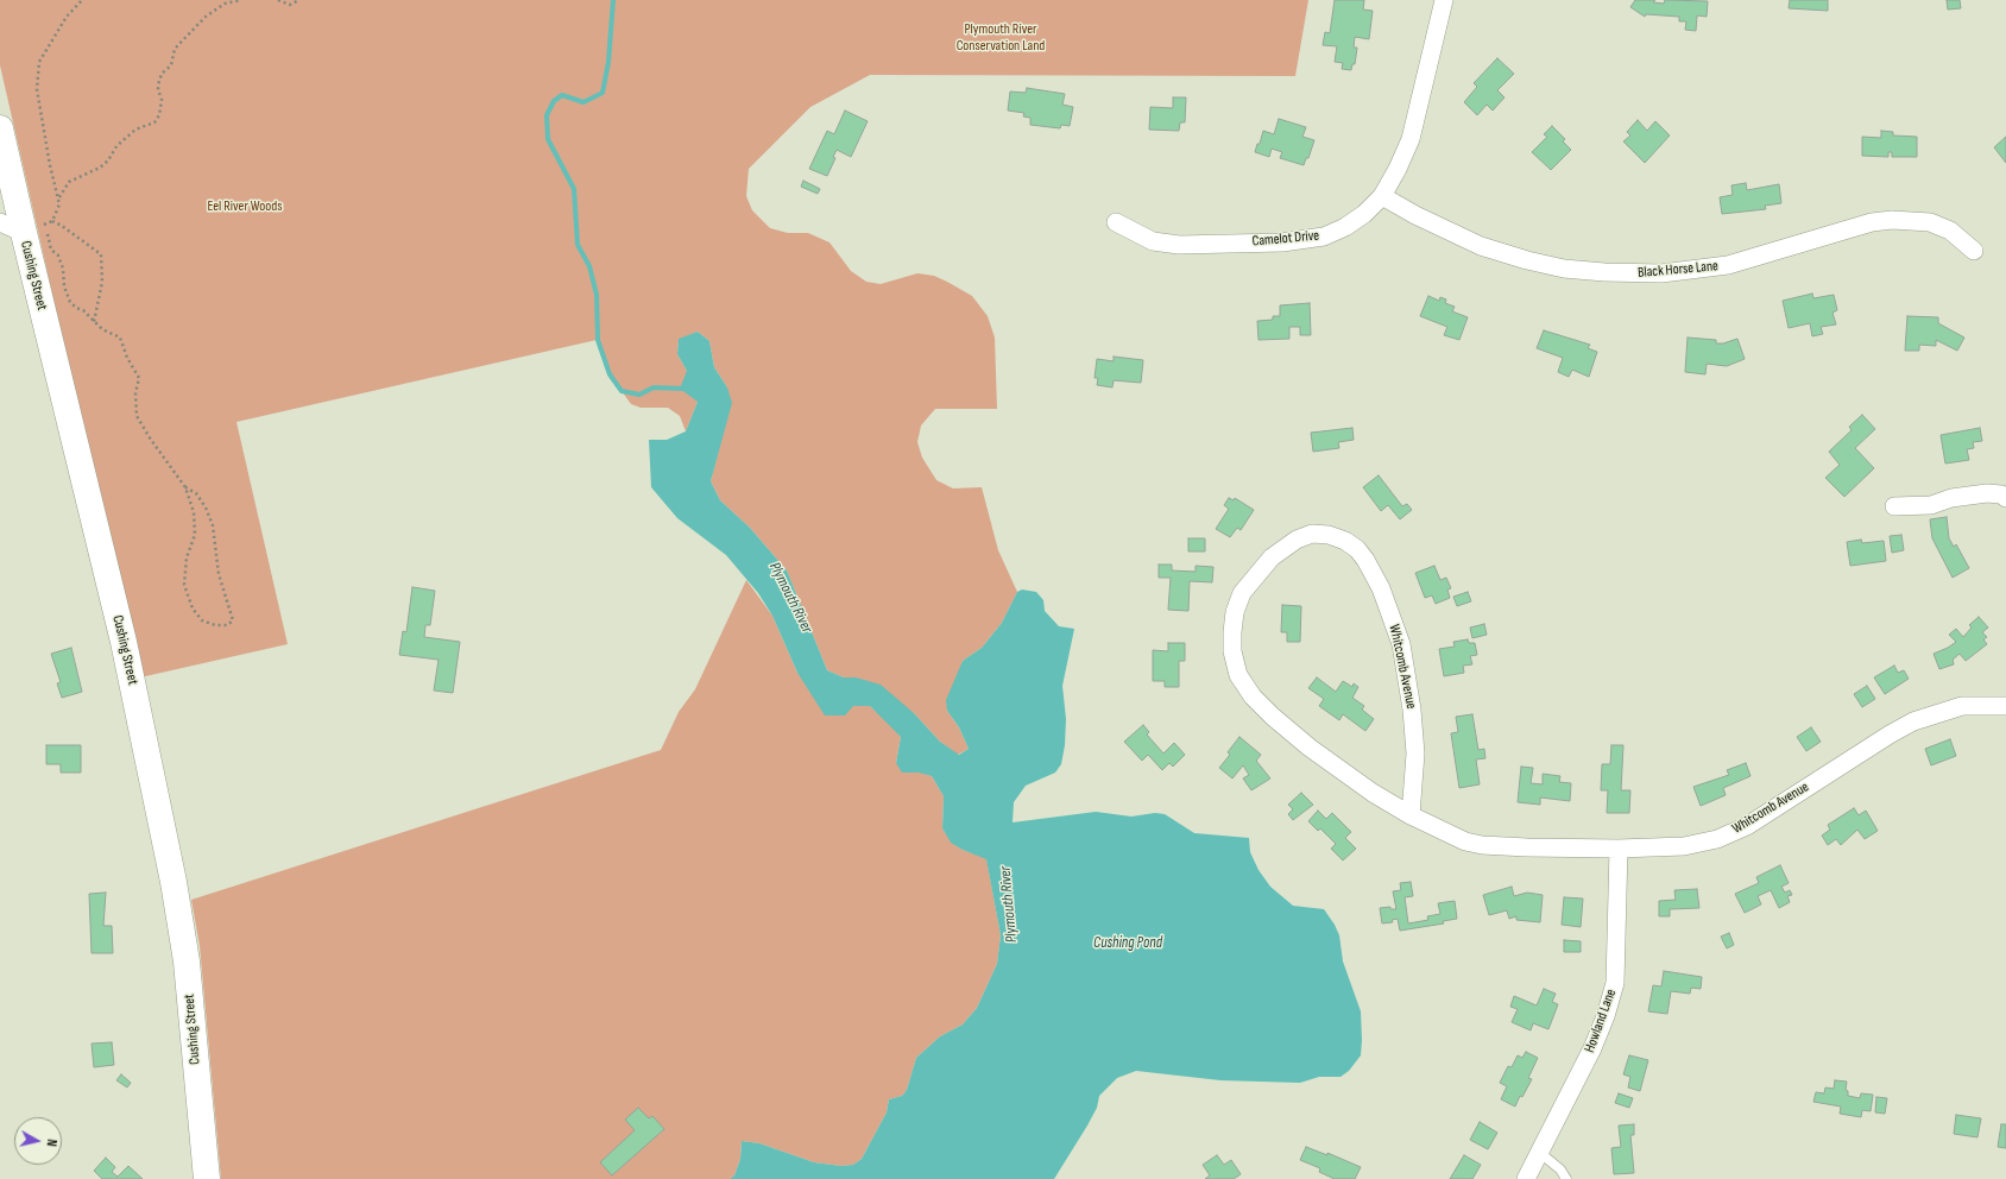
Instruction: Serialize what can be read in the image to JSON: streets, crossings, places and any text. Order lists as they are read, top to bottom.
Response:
{
  "streets": {
    "street": [
      "Camelot Drive",
      "Black Horse Lane",
      "Cushing Street",
      "Whitcomb Avenue",
      "Howland Lane"
    ]
  },
  "crossings": [
    ["Camelot Drive", "Black Horse Lane"],
    ["Whitcomb Avenue", "Howland Lane"]
  ],
  "water": ["Plymouth River", "Cushing Pond"],
  "parks": ["Plymouth River Conservation Land", "Eel River Woods"],
  "north": "right"
}
